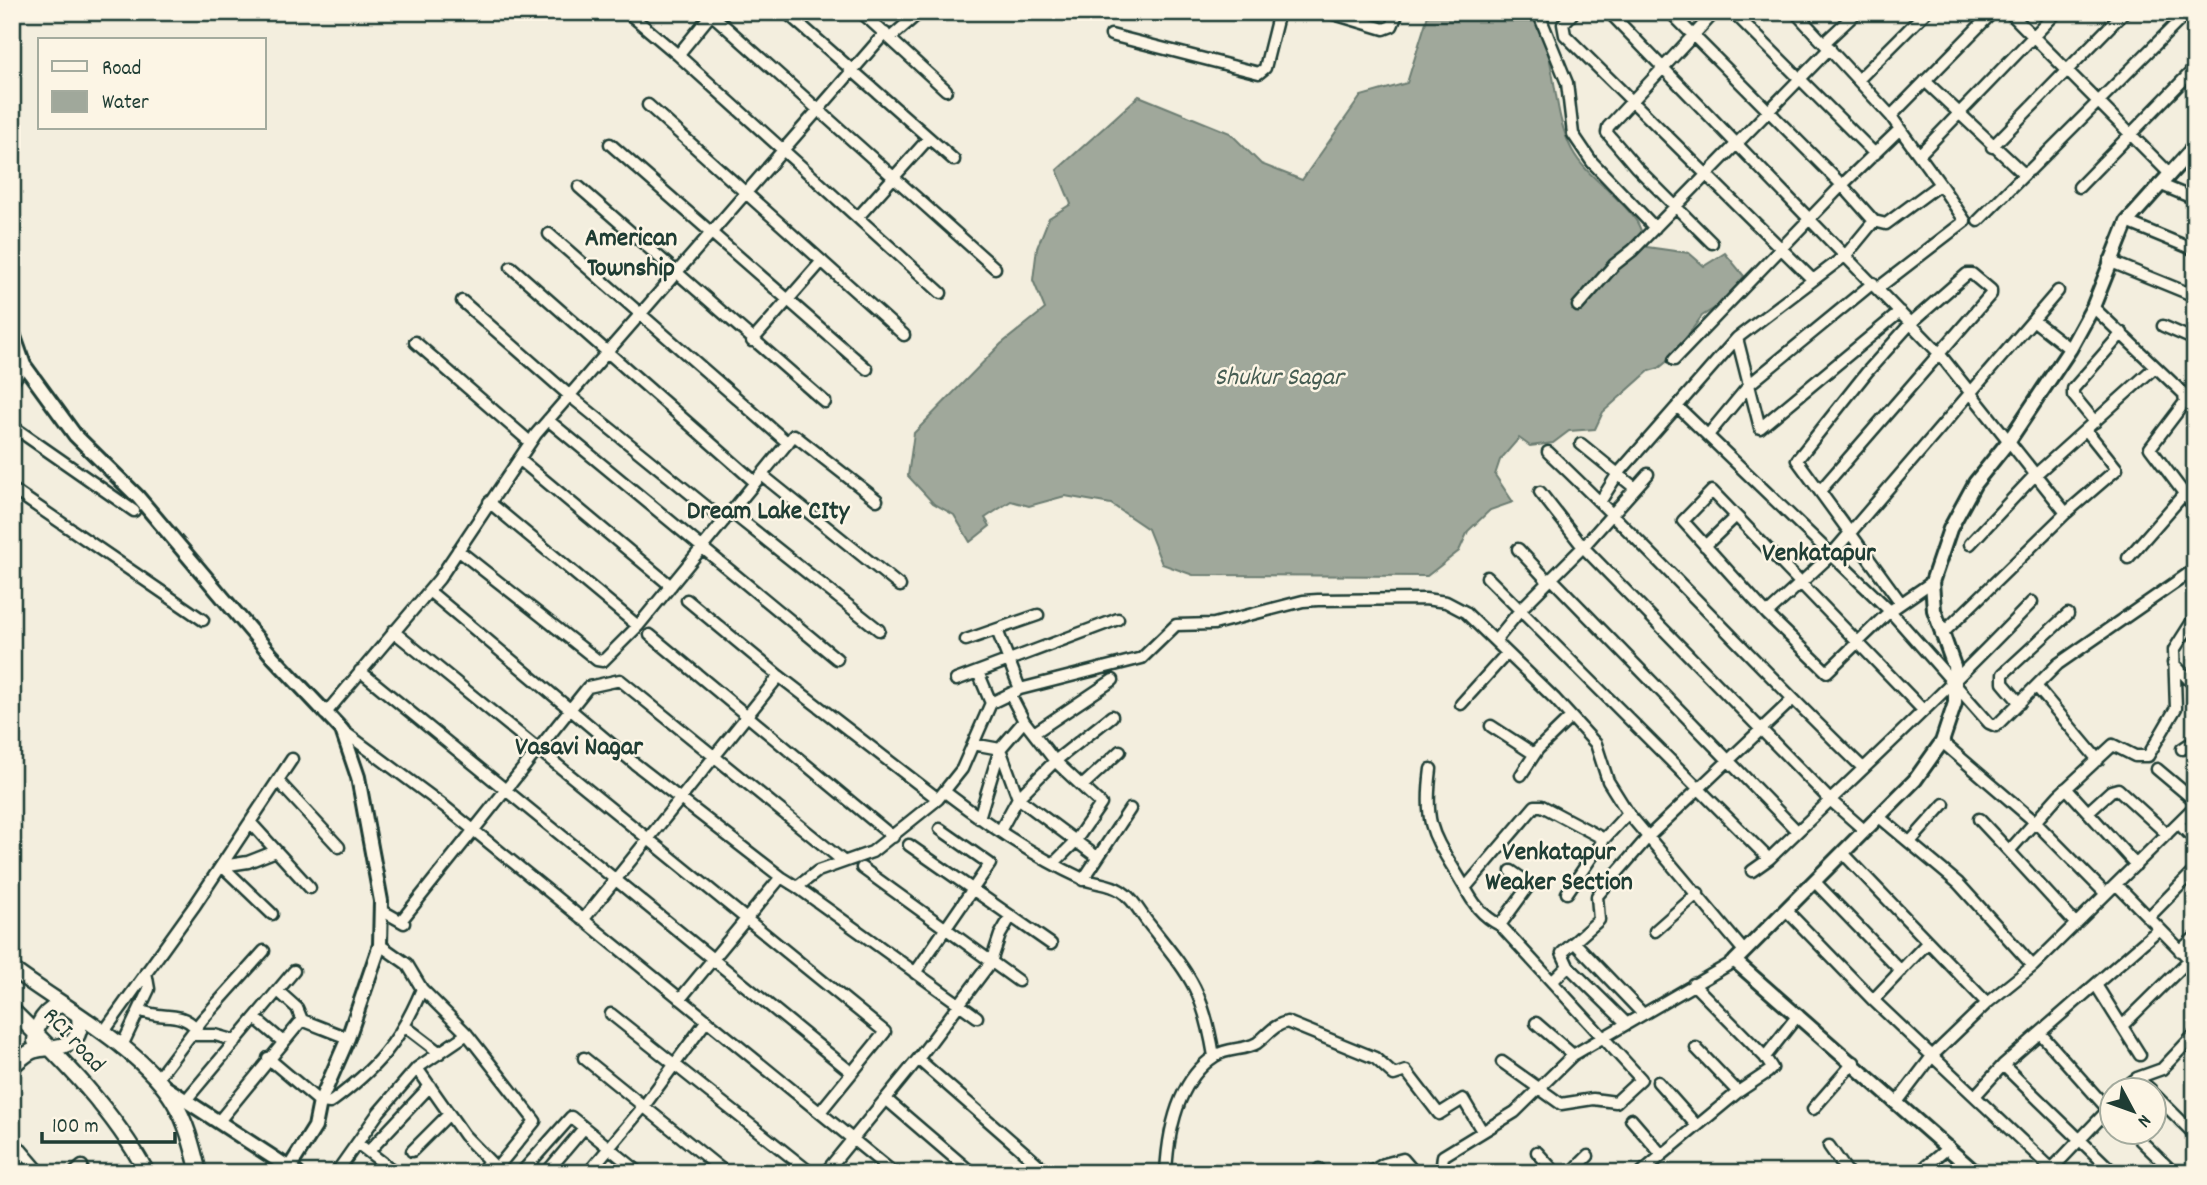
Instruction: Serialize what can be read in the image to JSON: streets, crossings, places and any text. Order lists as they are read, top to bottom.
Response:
{
  "streets": {
    "main road": ["RCI road"]
  },
  "districts": [
    "American Township",
    "Dream Lake CIty",
    "Venkatapur",
    "Vasavi Nagar",
    "Venkatapur Weaker Section"
  ],
  "water": ["Shukur Sagar"],
  "legend": ["Road", "Water"],
  "scale_bar": "100 m",
  "north": "bottom right"
}
